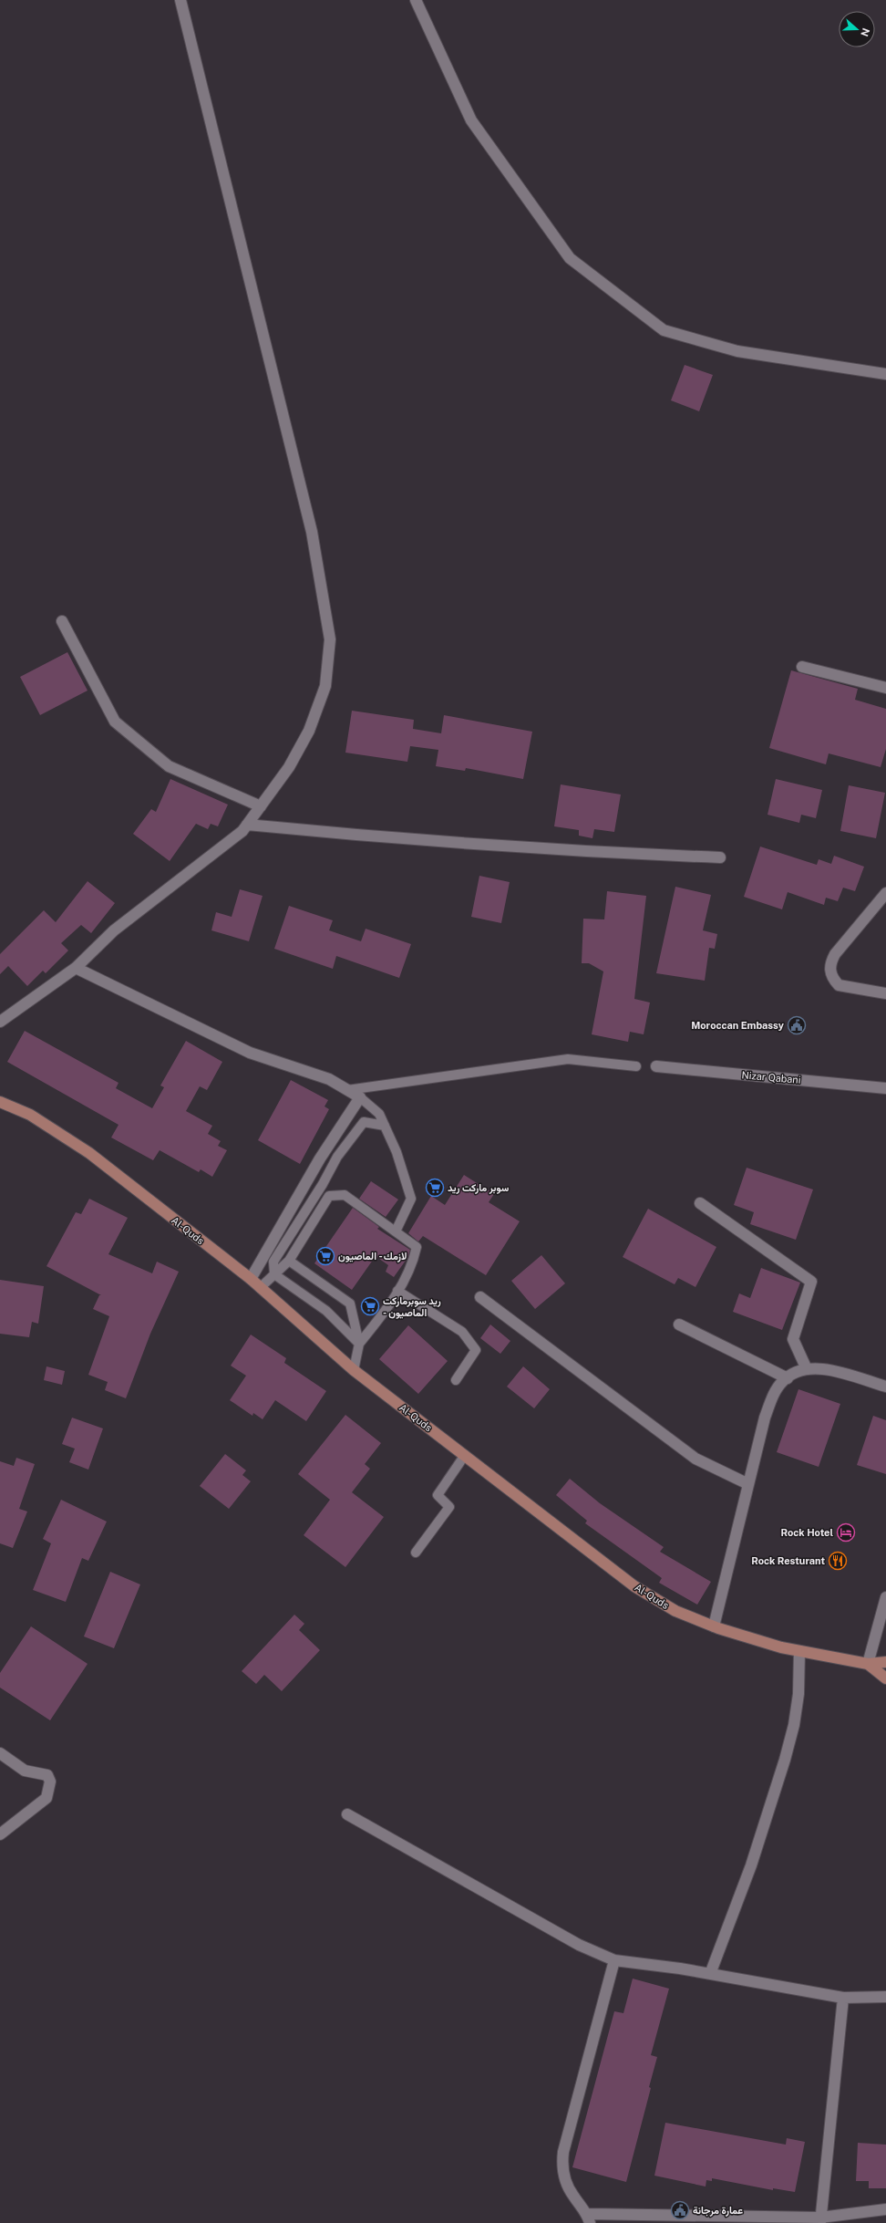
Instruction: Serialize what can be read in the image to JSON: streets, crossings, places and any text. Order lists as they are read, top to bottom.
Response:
{
  "streets": {
    "street": ["Nizar Qabani", "Al-Quds"]
  },
  "places": {
    "public building": ["Moroccan Embassy", "عمارة مرجانة"],
    "supermarket": ["سوبر ماركت ريد", "لازمك - الماصيون", "ريد سوبرماركت - الماصيون"],
    "hotel": ["Rock Hotel"],
    "restaurant": ["Rock Resturant"]
  },
  "north": "right"
}
